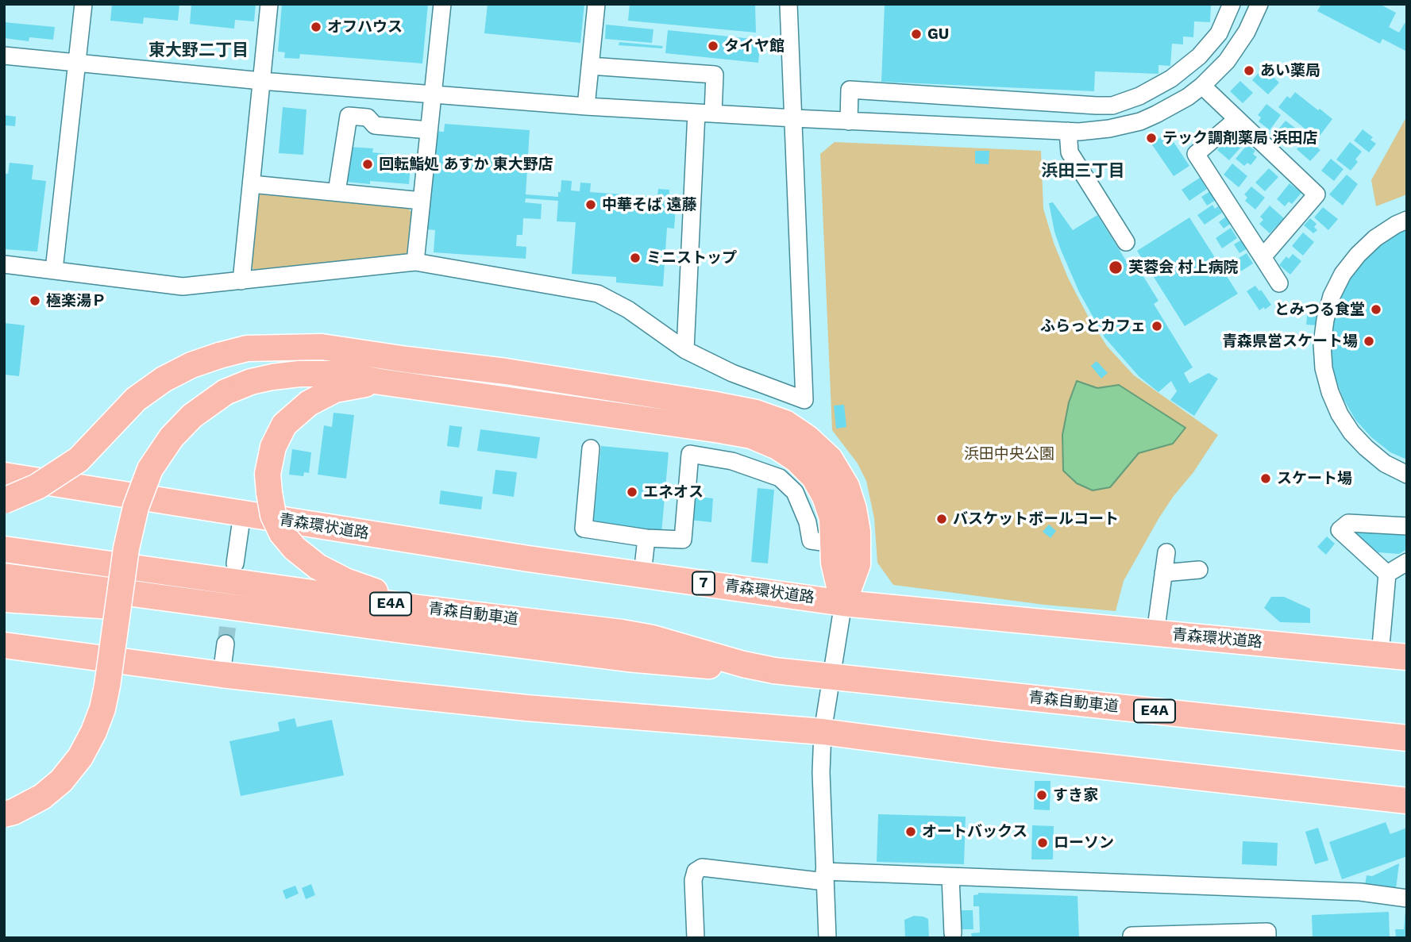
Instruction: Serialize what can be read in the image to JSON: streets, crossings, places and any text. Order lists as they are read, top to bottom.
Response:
{
  "streets": {
    "highway": [
      "青森環状道路",
      "7",
      "E4A",
      "青森自動車道"
    ]
  },
  "districts": ["東大野二丁目", "浜田三丁目"],
  "parks": ["浜田中央公園"],
  "places": [
    "オフハウス",
    "GU",
    "タイヤ館",
    "あい薬局",
    "テック調剤薬局 浜田店",
    "回転鮨処 あすか 東大野店",
    "中華そば 遠藤",
    "ミニストップ",
    "芙蓉会 村上病院",
    "極楽湯Ｐ",
    "とみつる食堂",
    "ふらっとカフェ",
    "青森県営スケート場",
    "スケート場",
    "エネオス",
    "バスケットボールコート",
    "すき家",
    "オートバックス",
    "ローソン"
  ]
}
